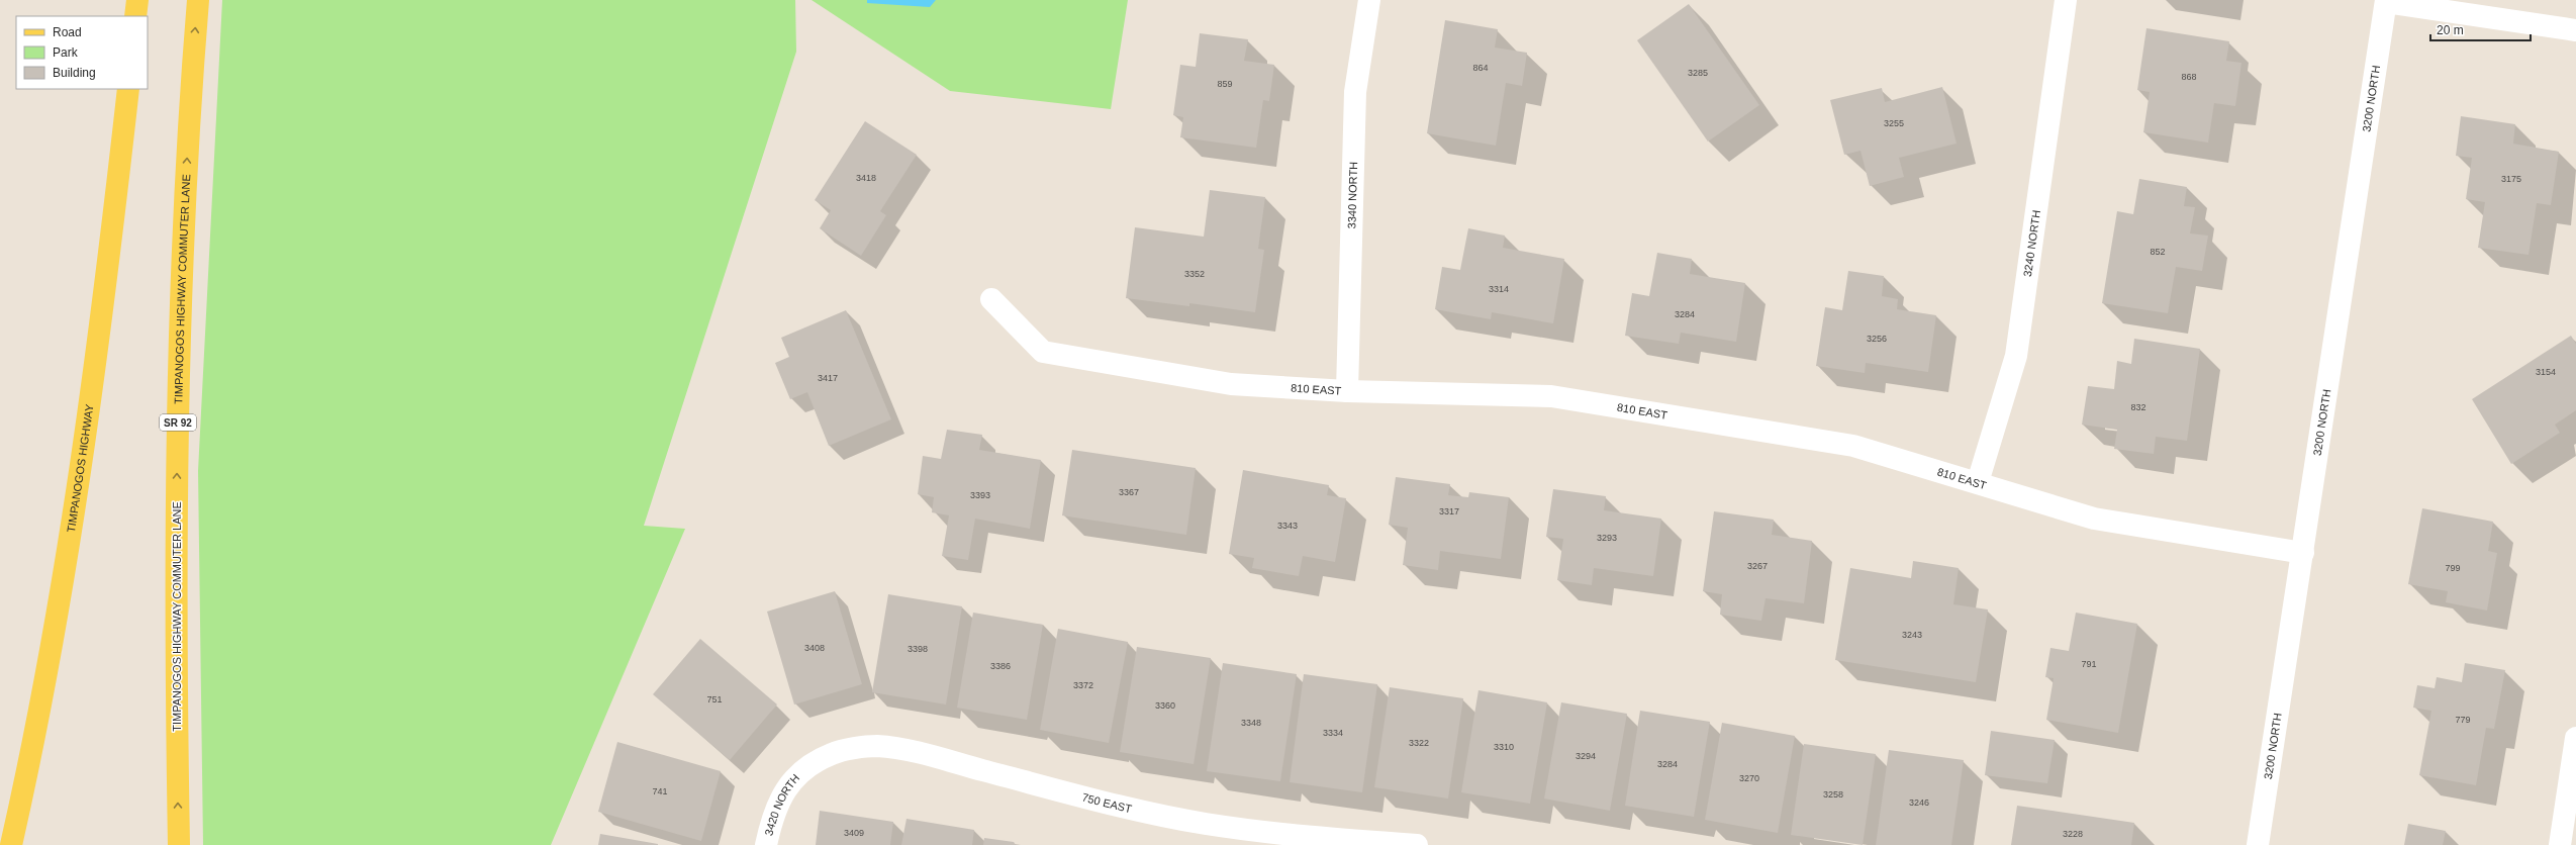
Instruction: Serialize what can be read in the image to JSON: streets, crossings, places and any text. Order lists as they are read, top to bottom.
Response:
{
  "streets": {
    "main road": ["TIMPANOGOS HIGHWAY COMMUTER LANE", "SR 92", "TIMPANOGOS HIGHWAY"],
    "street": [
      "3200 NORTH",
      "3340 NORTH",
      "3240 NORTH",
      "810 EAST",
      "750 EAST",
      "3420 NORTH"
    ]
  },
  "crossings": [
    ["3200 NORTH", "810 EAST"],
    ["3340 NORTH", "810 EAST"],
    ["3240 NORTH", "810 EAST"],
    ["750 EAST", "3420 NORTH"]
  ],
  "one_way": ["TIMPANOGOS HIGHWAY COMMUTER LANE"],
  "house_numbers": [
    "864",
    "3285",
    "868",
    "859",
    "3255",
    "3418",
    "3175",
    "852",
    "3352",
    "3314",
    "3284",
    "3256",
    "3154",
    "3417",
    "832",
    "3367",
    "3393",
    "3317",
    "3343",
    "3293",
    "3267",
    "799",
    "3243",
    "3408",
    "3398",
    "791",
    "3386",
    "3372",
    "751",
    "3360",
    "779",
    "3348",
    "3334",
    "3322",
    "3310",
    "3294",
    "3284",
    "3270",
    "741",
    "3258",
    "3246",
    "3409",
    "3228"
  ],
  "legend": ["Road", "Park", "Building"],
  "scale_bar": "20 m"
}
